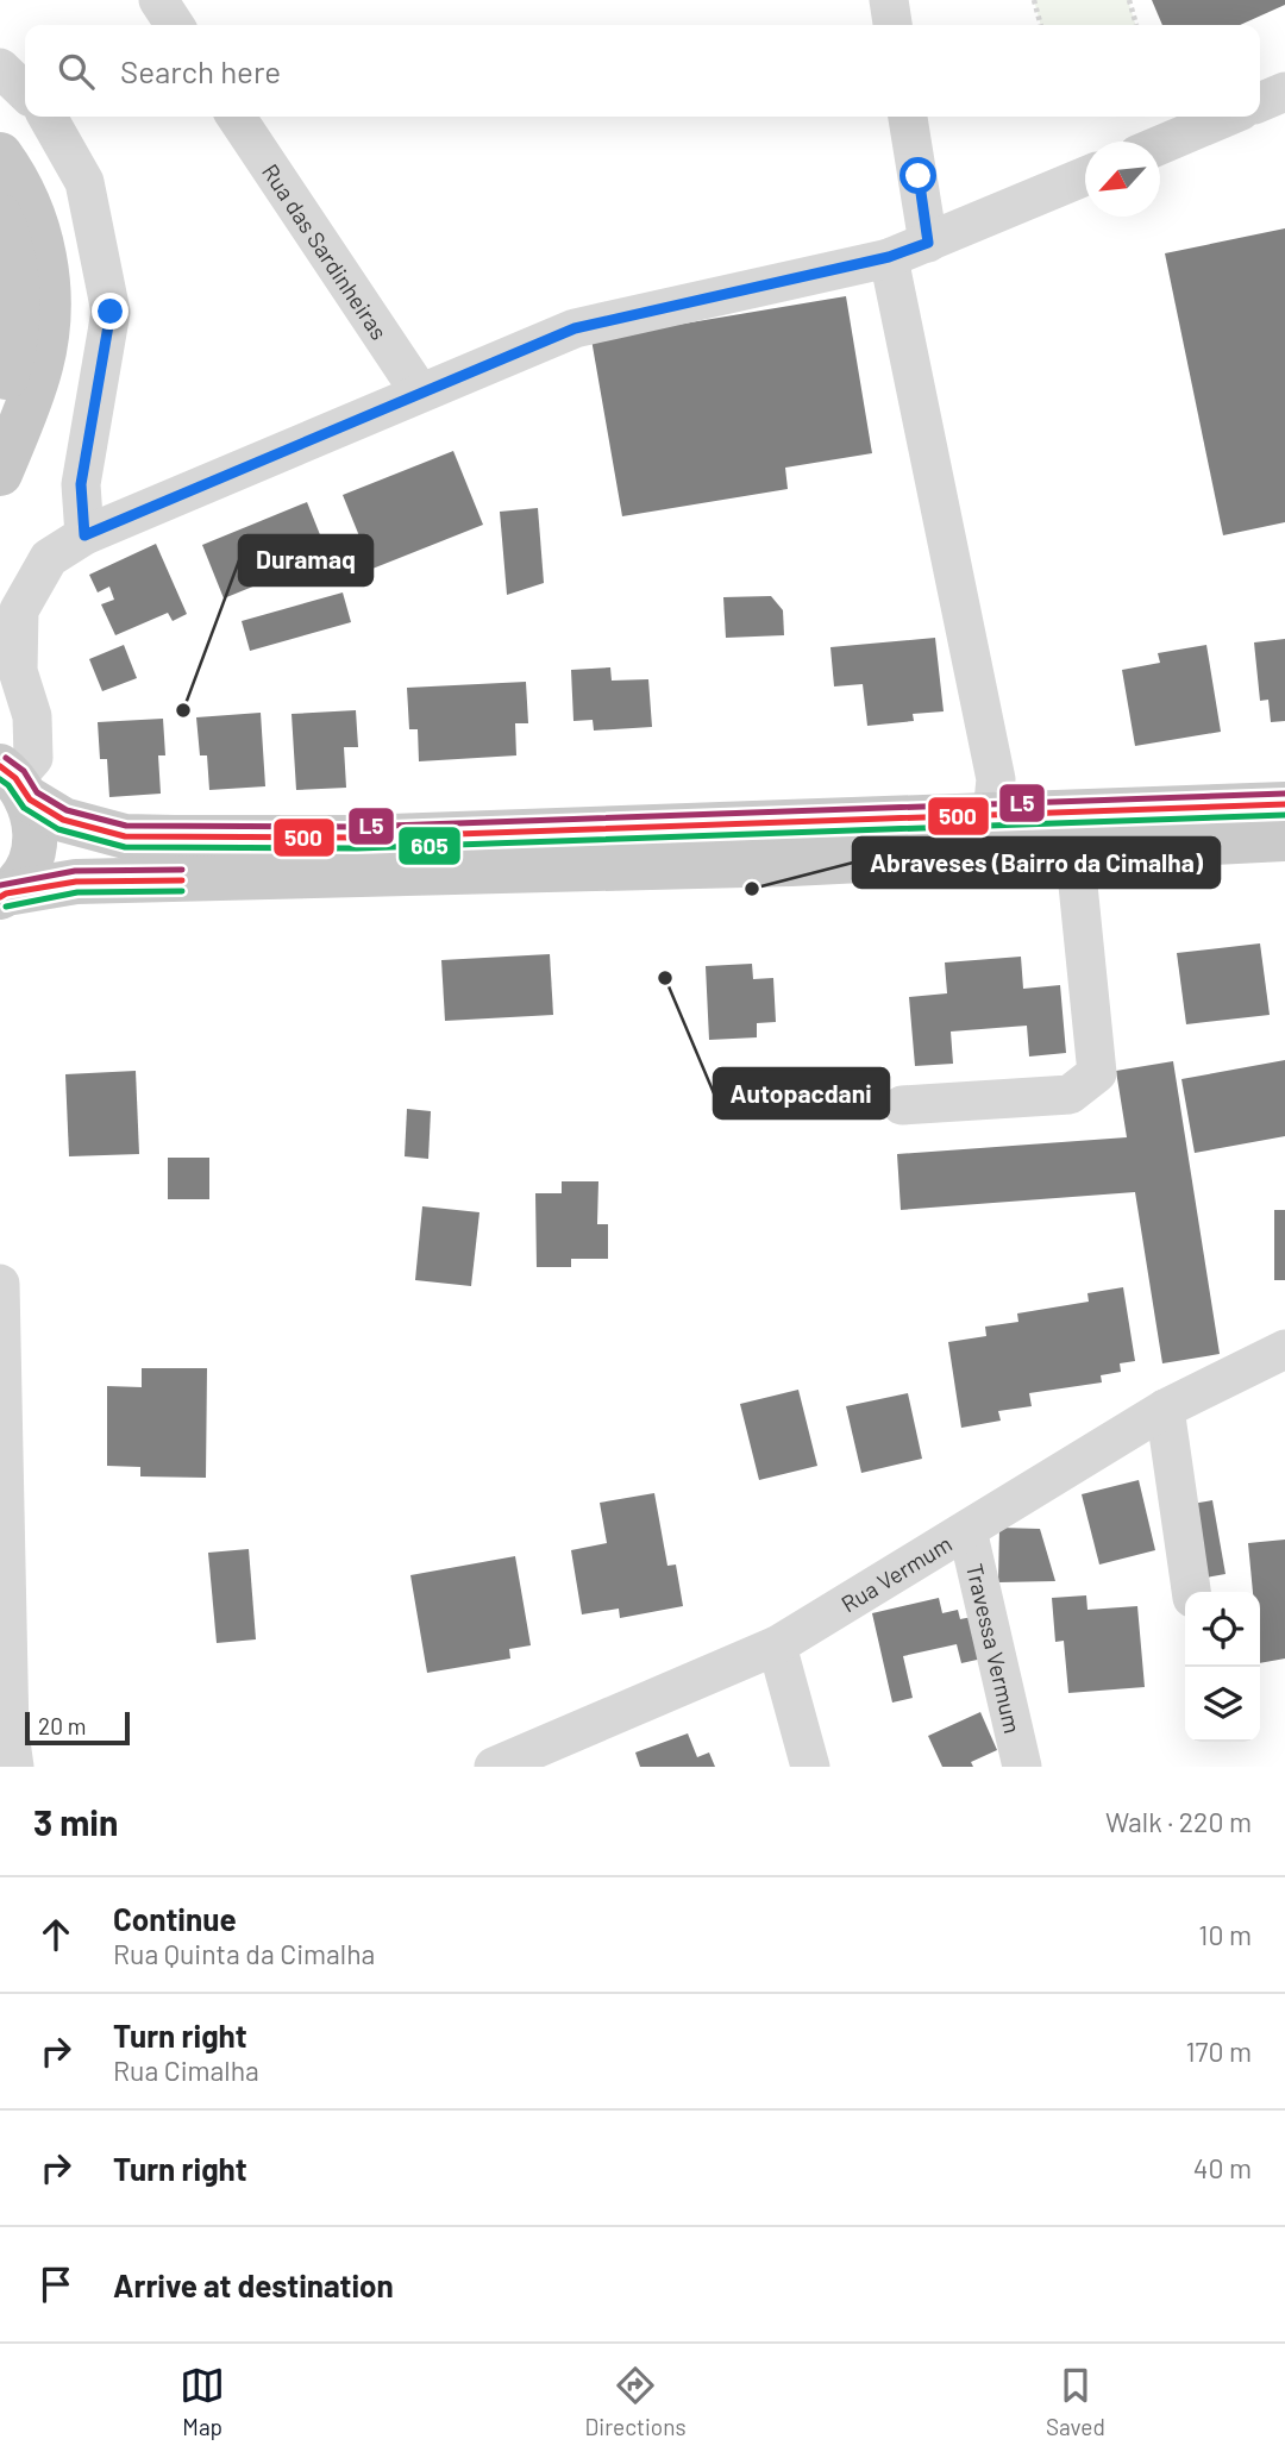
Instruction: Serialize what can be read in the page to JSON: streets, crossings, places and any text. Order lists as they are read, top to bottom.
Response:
{
  "streets": {
    "street": ["Rua das Sardinheiras", "Rua Vermum", "Travessa Vermum"]
  },
  "crossings": [
    ["Rua Vermum", "Travessa Vermum"]
  ],
  "places": ["Duramaq", "Abraveses (Bairro da Cimalha)", "Autopacdani"],
  "lines": ["transit line L5", "transit line 500", "transit line 605"],
  "scale_bar": "20 m",
  "north": "bottom left",
  "page": {
    "search": "Search here",
    "scale": "20 m",
    "heading": ["3 min", "Walk · 220 m"],
    "list": [
      ["Continue", "Rua Quinta da Cimalha", "10 m"],
      ["Turn right", "Rua Cimalha", "170 m"],
      ["Turn right", "40 m"],
      "Arrive at destination"
    ],
    "nav": ["Map", "Directions", "Saved"]
  }
}
